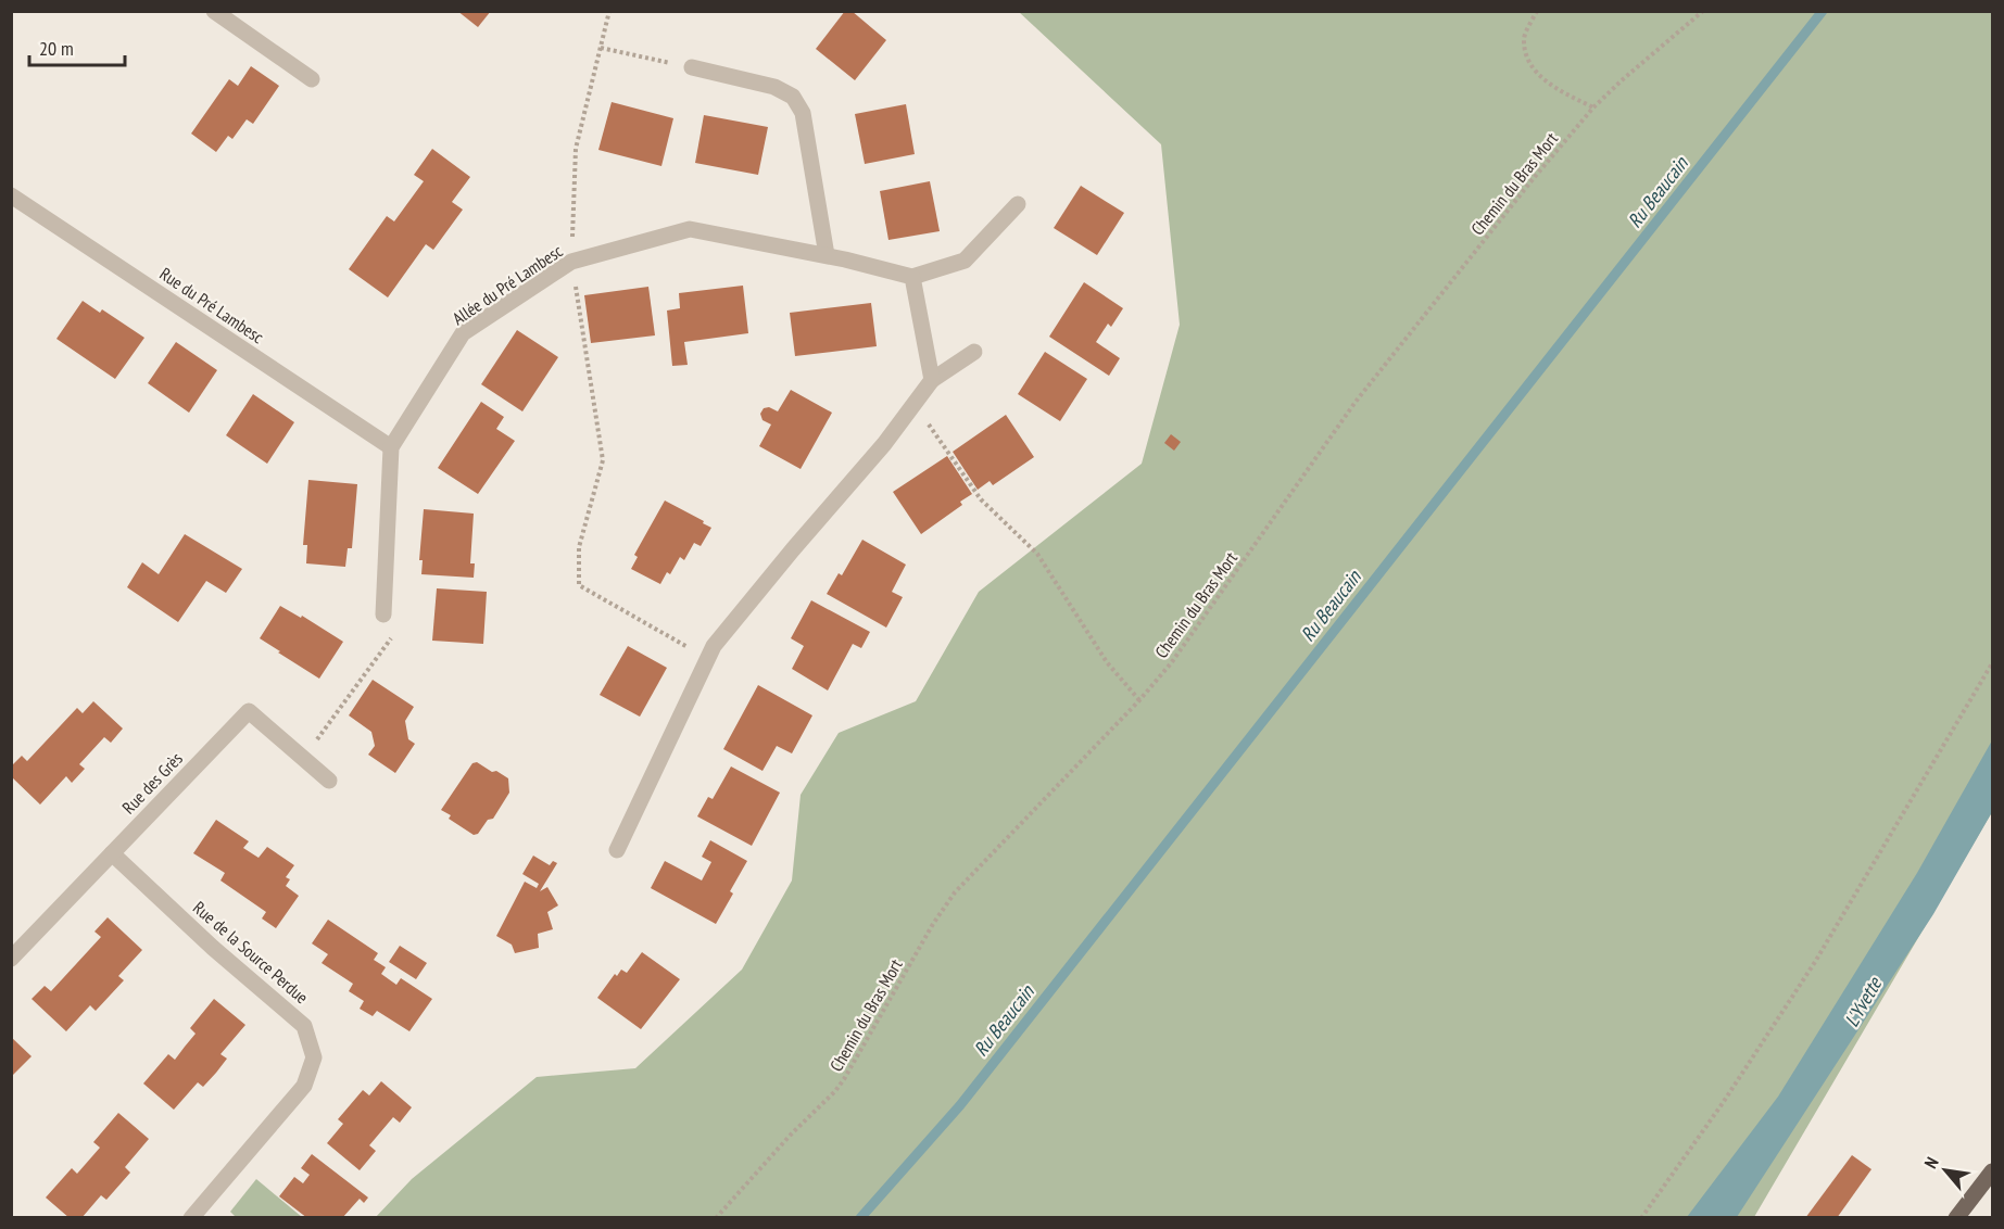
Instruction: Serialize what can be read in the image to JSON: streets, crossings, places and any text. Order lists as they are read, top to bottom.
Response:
{
  "streets": {
    "street": [
      "Allée du Pré Lambesc",
      "Rue du Pré Lambesc",
      "Rue des Grès",
      "Rue de la Source Perdue"
    ],
    "path": ["Chemin du Bras Mort"]
  },
  "crossings": [
    ["Allée du Pré Lambesc", "Rue du Pré Lambesc"],
    ["Rue des Grès", "Rue de la Source Perdue"]
  ],
  "water": ["Ru Beaucain", "L'Yvette"],
  "scale_bar": "20 m",
  "north": "top left"
}
